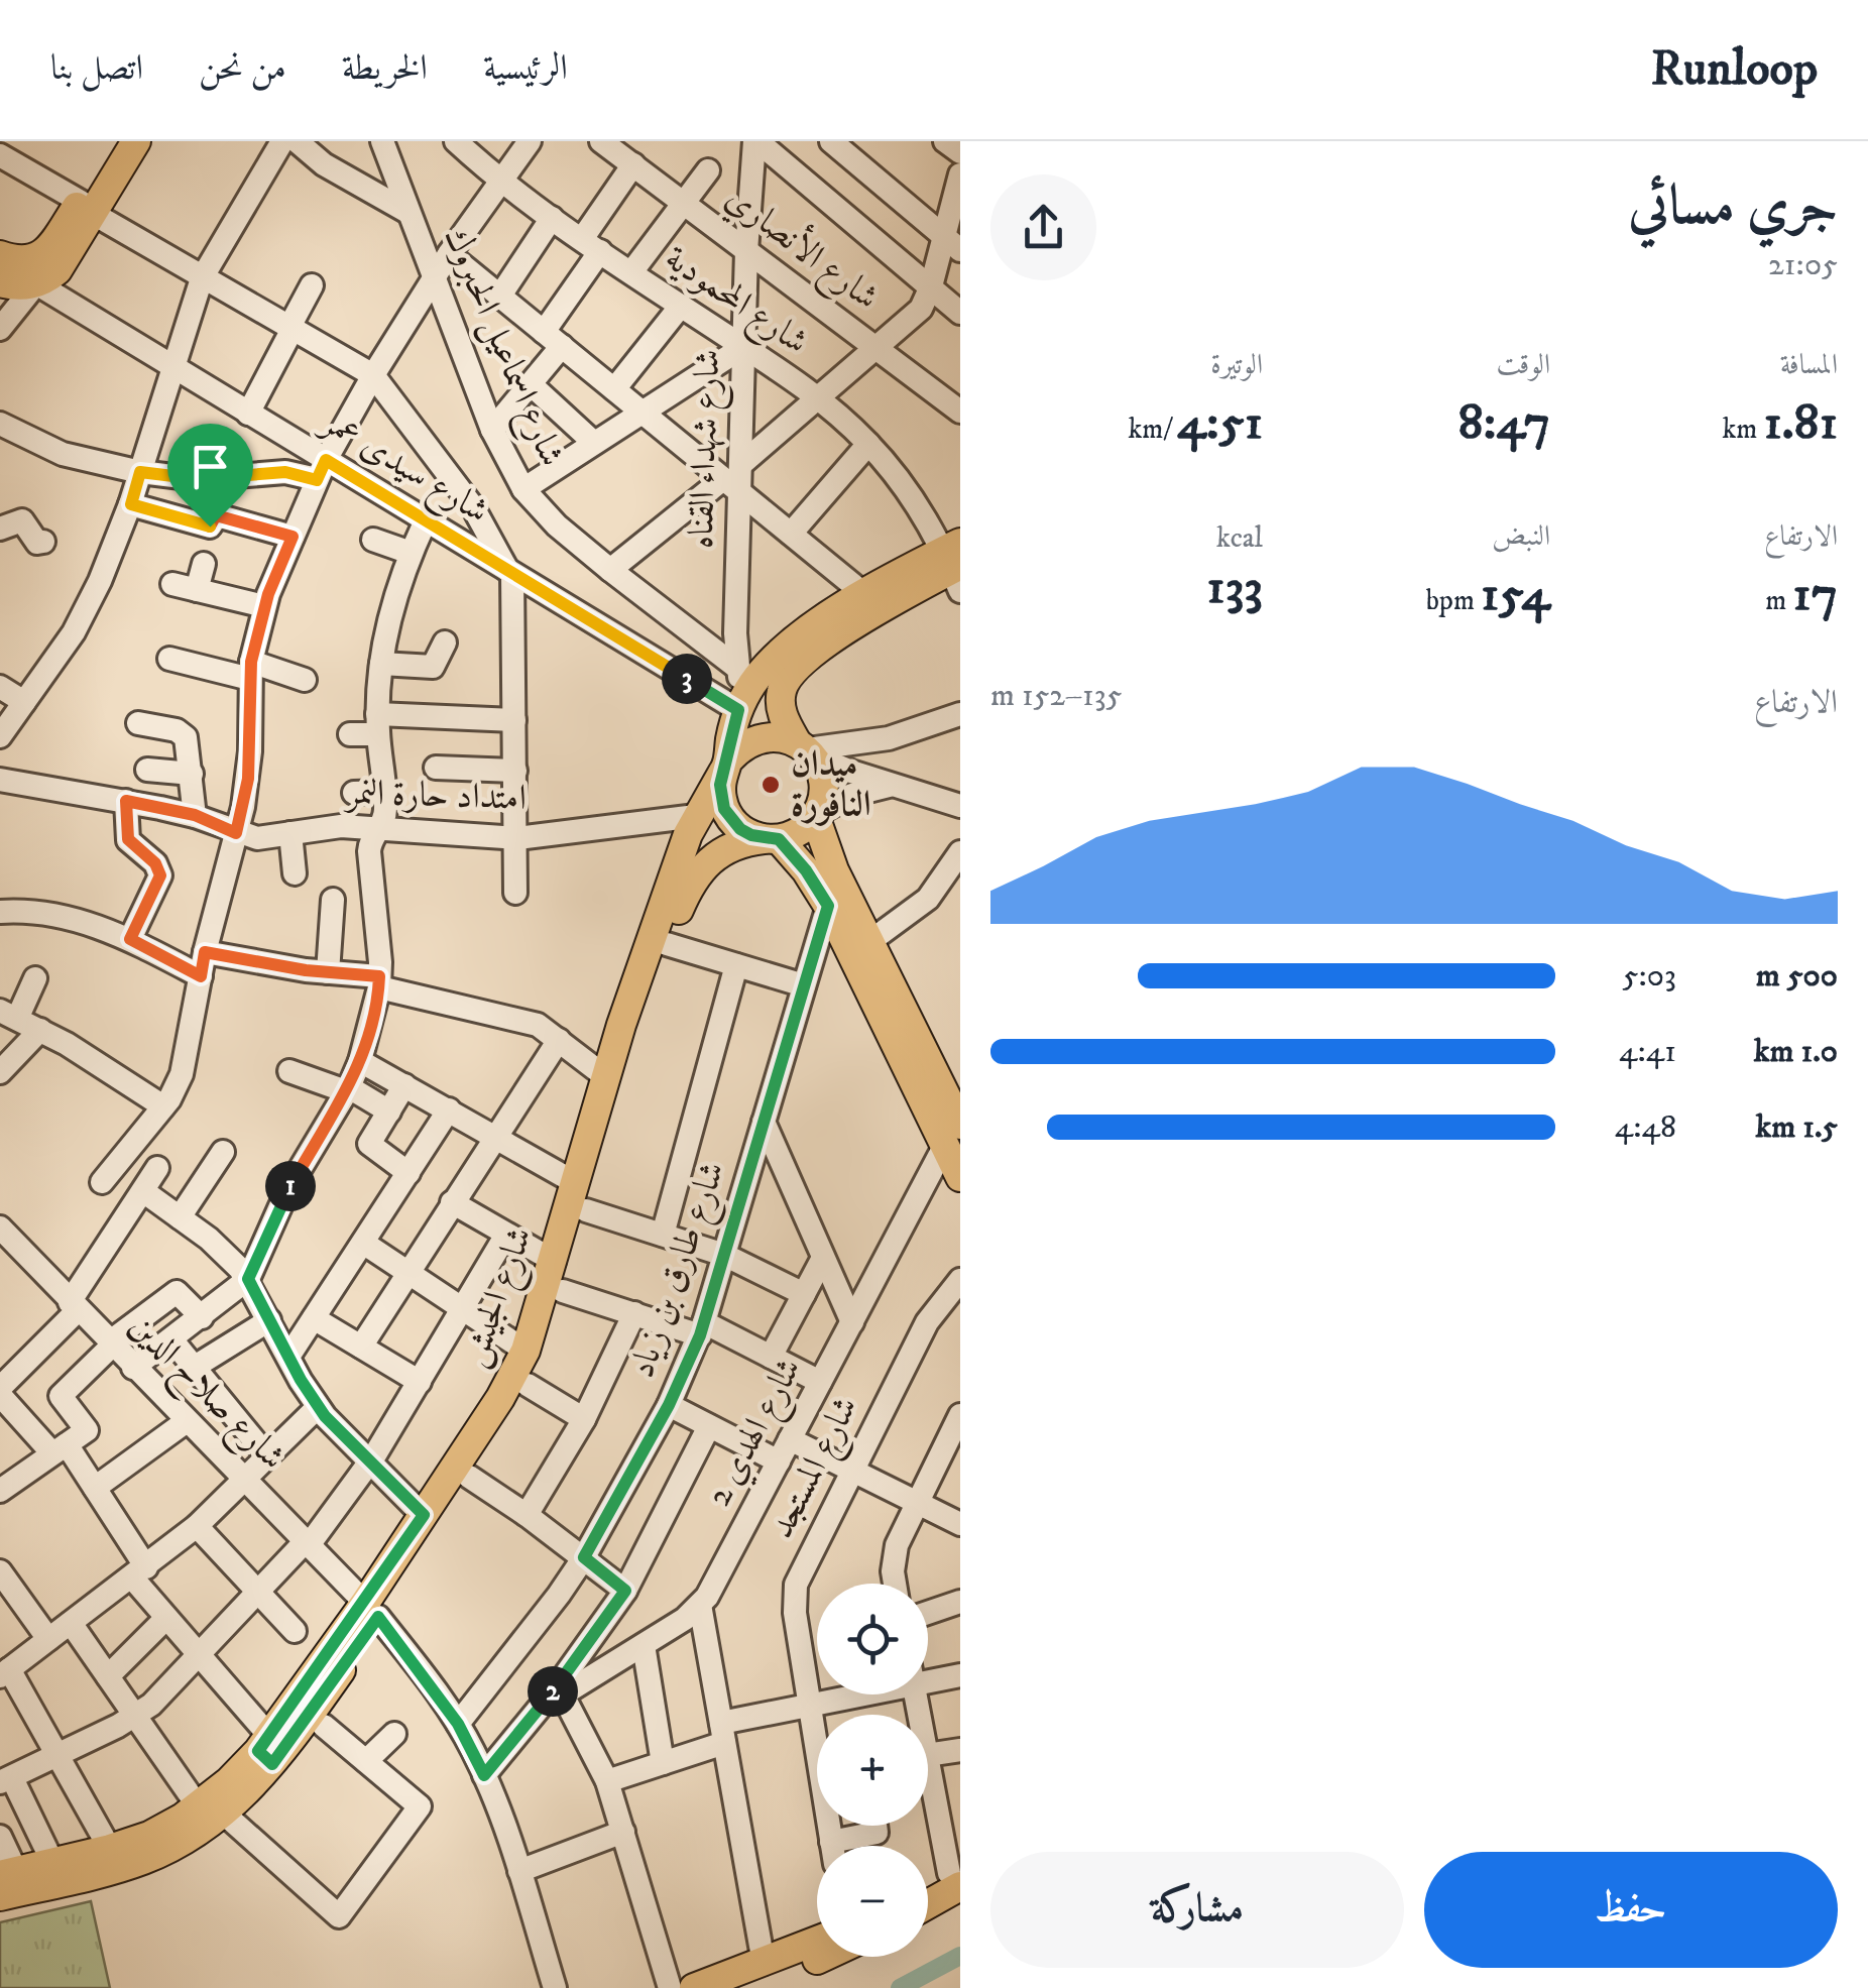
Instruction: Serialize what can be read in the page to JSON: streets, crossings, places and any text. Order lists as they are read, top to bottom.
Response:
{
  "streets": {
    "main road": ["شارع الجيش"],
    "street": [
      "شارع الأنصاري",
      "شارع المحمودية",
      "شارع اسماعيل الحبروك",
      "شارع شهداء القناه",
      "شارع سيدى عمر",
      "امتداد حارة النمر",
      "شارع طارق بن زياد",
      "شارع صلاح الدين",
      "شارع الهدي 2",
      "شارع المستجد"
    ]
  },
  "crossings": [
    ["شارع الأنصاري", "شارع شهداء القناه"],
    ["شارع المحمودية", "شارع شهداء القناه"],
    ["شارع المحمودية", "شارع الجيش"],
    ["شارع اسماعيل الحبروك", "شارع شهداء القناه"],
    ["شارع شهداء القناه", "شارع سيدى عمر"],
    ["شارع شهداء القناه", "شارع الجيش"],
    ["شارع سيدى عمر", "شارع الجيش"],
    ["امتداد حارة النمر", "شارع الجيش"],
    ["شارع طارق بن زياد", "شارع صلاح الدين"],
    ["شارع الجيش", "شارع صلاح الدين"]
  ],
  "places": ["ميدان النافورة"],
  "page": {
    "header": "Runloop",
    "nav": [
      "الرئيسية",
      "الخريطة",
      "من نحن",
      "اتصل بنا"
    ],
    "heading": ["جري مسائي", "21:05"],
    "stats": [
      ["المسافة", "1.81 km"],
      ["الوقت", "8:47"],
      ["الوتيرة", "4:51 /km"],
      ["الارتفاع", "17 m"],
      ["النبض", "154 bpm"],
      ["kcal", "133"]
    ],
    "pins": ["3", "1", "2"],
    "chart": ["الارتفاع", "135–152 m"],
    "list": [
      {
        "name": "500 m",
        "note": "5:03"
      },
      {
        "name": "1.0 km",
        "note": "4:41"
      },
      {
        "name": "1.5 km",
        "note": "4:48"
      }
    ],
    "map_buttons": ["+", "−"],
    "buttons": ["حفظ", "مشاركة"]
  }
}
